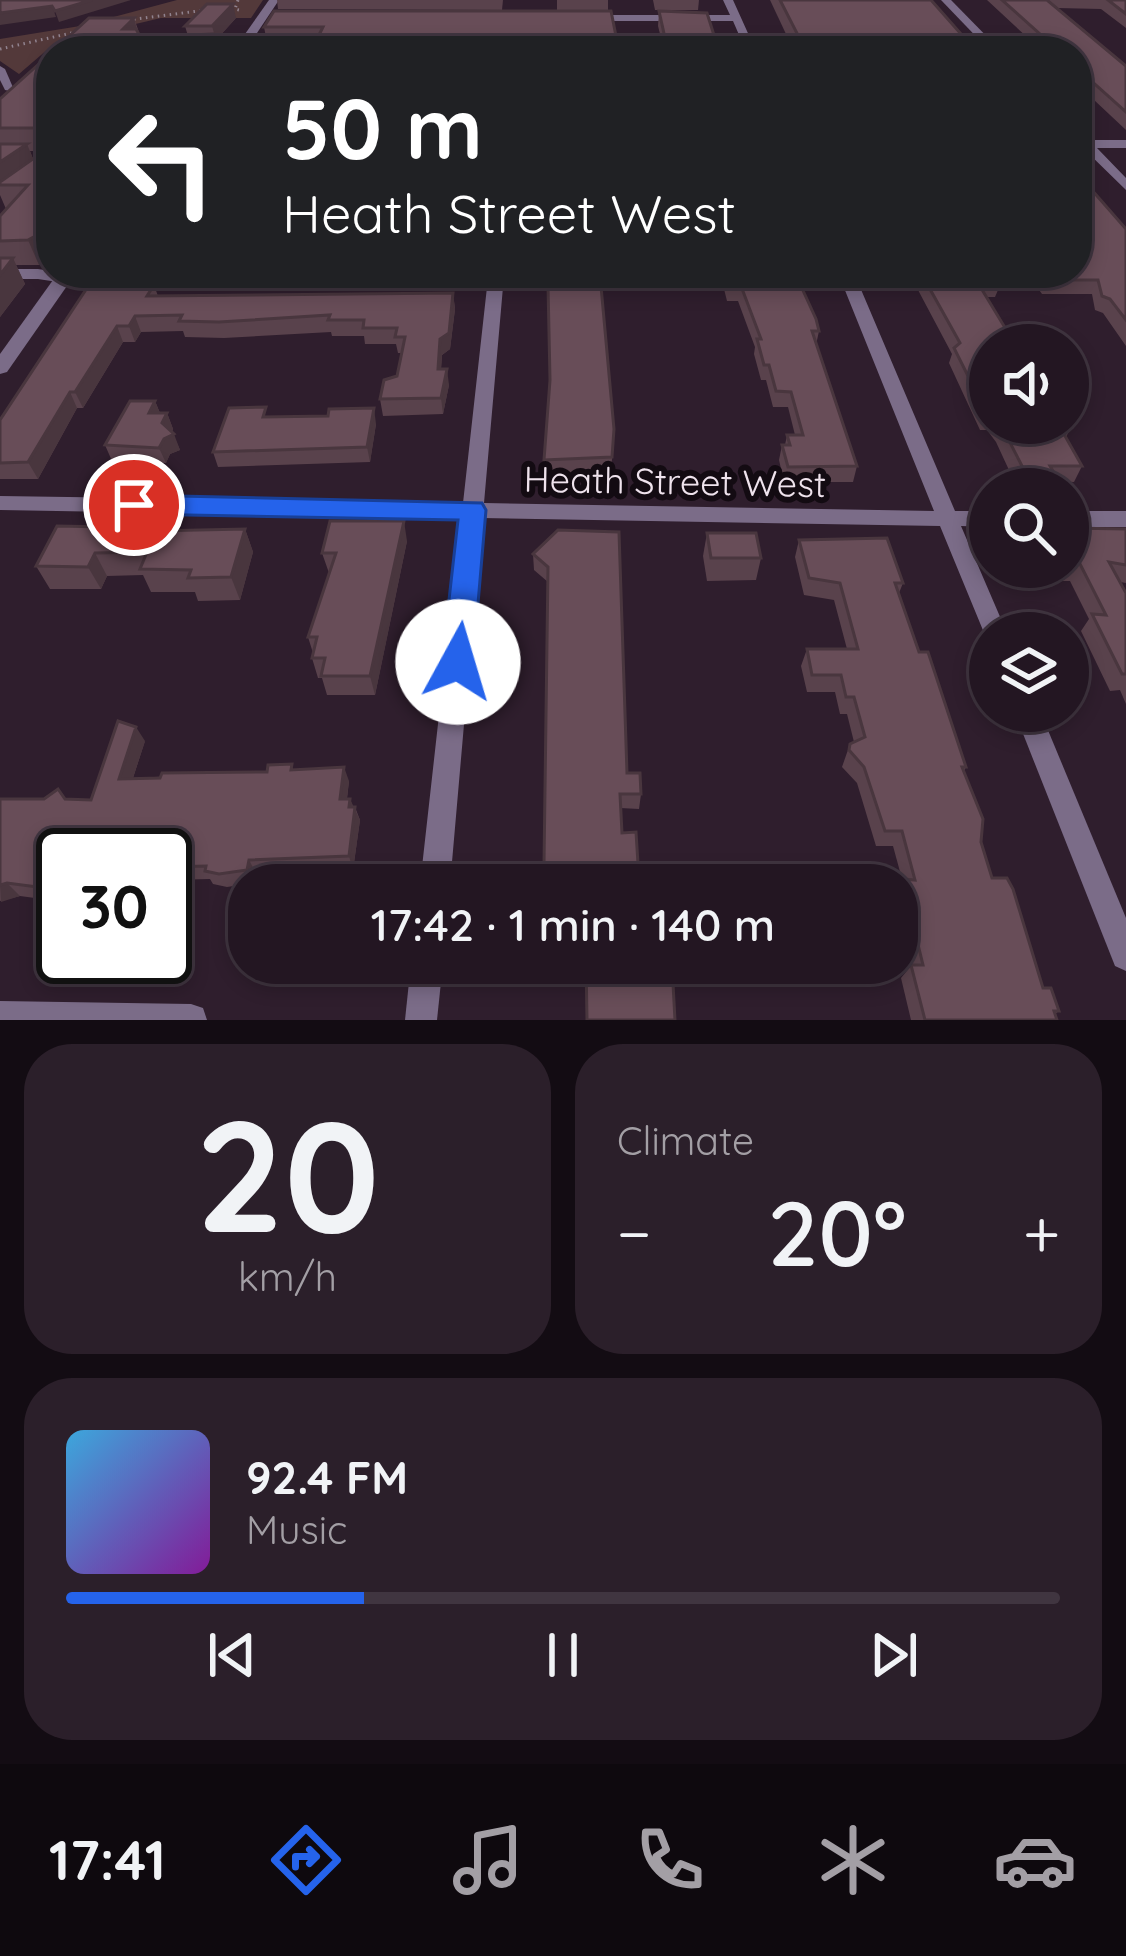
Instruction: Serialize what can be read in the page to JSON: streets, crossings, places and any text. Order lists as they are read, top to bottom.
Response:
{
  "streets": {
    "street": ["Heath Street West"]
  },
  "page": {
    "turn": ["50 m", "Heath Street West"],
    "limit": "30",
    "trip": "17:42 · 1 min · 140 m",
    "tile": [
      ["20", "km/h"],
      "Climate"
    ],
    "heat": ["−", "20°", "+"],
    "song": ["92.4 FM", "Music"],
    "tabs": "17:41"
  }
}
